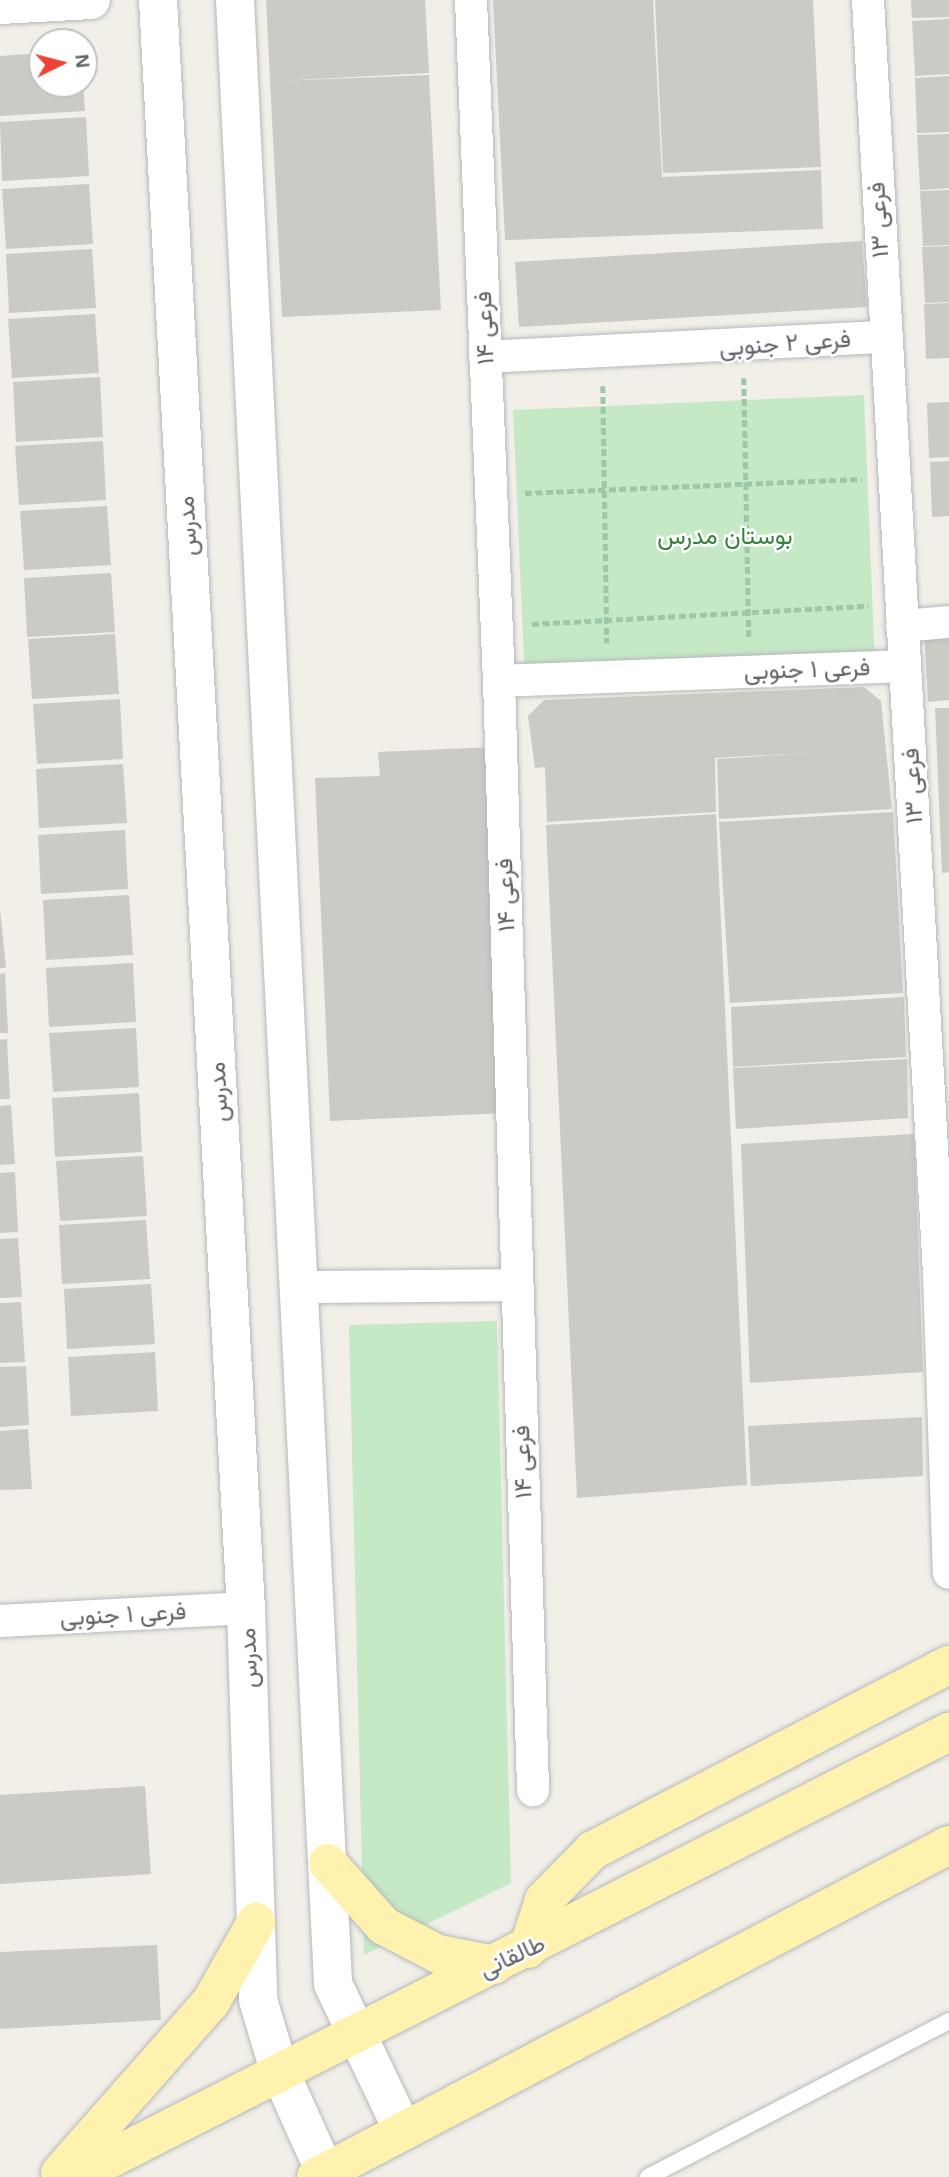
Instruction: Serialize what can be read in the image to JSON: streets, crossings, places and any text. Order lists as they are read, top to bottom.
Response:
{
  "streets": {
    "main road": ["مدرس", "طالقانی"],
    "street": [
      "فرعی ۱۳",
      "فرعی ۱۴",
      "فرعی ۲ جنوبی",
      "فرعی ۱ جنوبی"
    ]
  },
  "crossings": [
    ["فرعی ۱۳", "فرعی ۲ جنوبی"],
    ["فرعی ۱۳", "فرعی ۱ جنوبی"],
    ["فرعی ۱۴", "فرعی ۲ جنوبی"],
    ["فرعی ۱۴", "فرعی ۱ جنوبی"],
    ["مدرس", "فرعی ۱ جنوبی"],
    ["مدرس", "طالقانی"]
  ],
  "parks": ["بوستان مدرس"],
  "north": "right"
}
